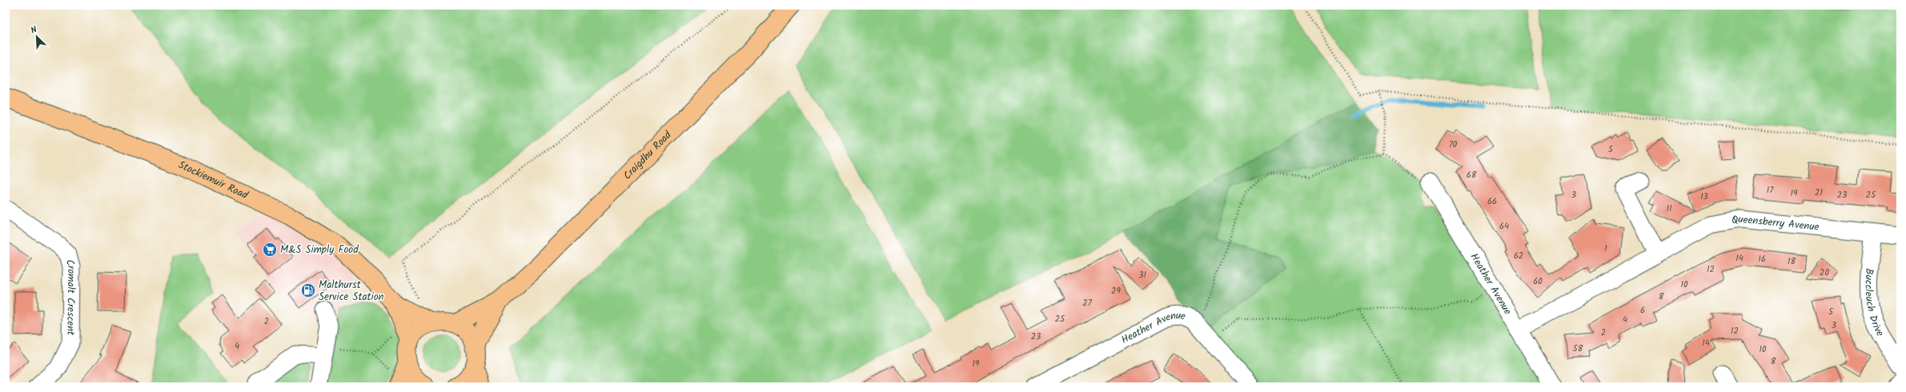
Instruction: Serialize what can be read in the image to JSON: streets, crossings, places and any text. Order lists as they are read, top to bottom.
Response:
{
  "streets": {
    "main road": ["Craigdhu Road", "Stockiemuir Road"],
    "street": [
      "Queensberry Avenue",
      "Heather Avenue",
      "Cromalt Crescent",
      "Buccleuch Drive"
    ]
  },
  "crossings": [
    ["Queensberry Avenue", "Heather Avenue"],
    ["Queensberry Avenue", "Buccleuch Drive"]
  ],
  "places": {
    "supermarket": ["M&S Simply Food"],
    "fuel station": ["Malthurst Service Station"]
  },
  "house_numbers": [
    "70",
    "5",
    "68",
    "17",
    "21",
    "19",
    "3",
    "23",
    "25",
    "13",
    "66",
    "11",
    "64",
    "1",
    "62",
    "14",
    "16",
    "18",
    "12",
    "20",
    "31",
    "60",
    "10",
    "29",
    "8",
    "27",
    "6",
    "5",
    "25",
    "4",
    "2",
    "3",
    "12",
    "2",
    "23",
    "14",
    "4",
    "58",
    "10",
    "8",
    "19"
  ],
  "north": "top left"
}
